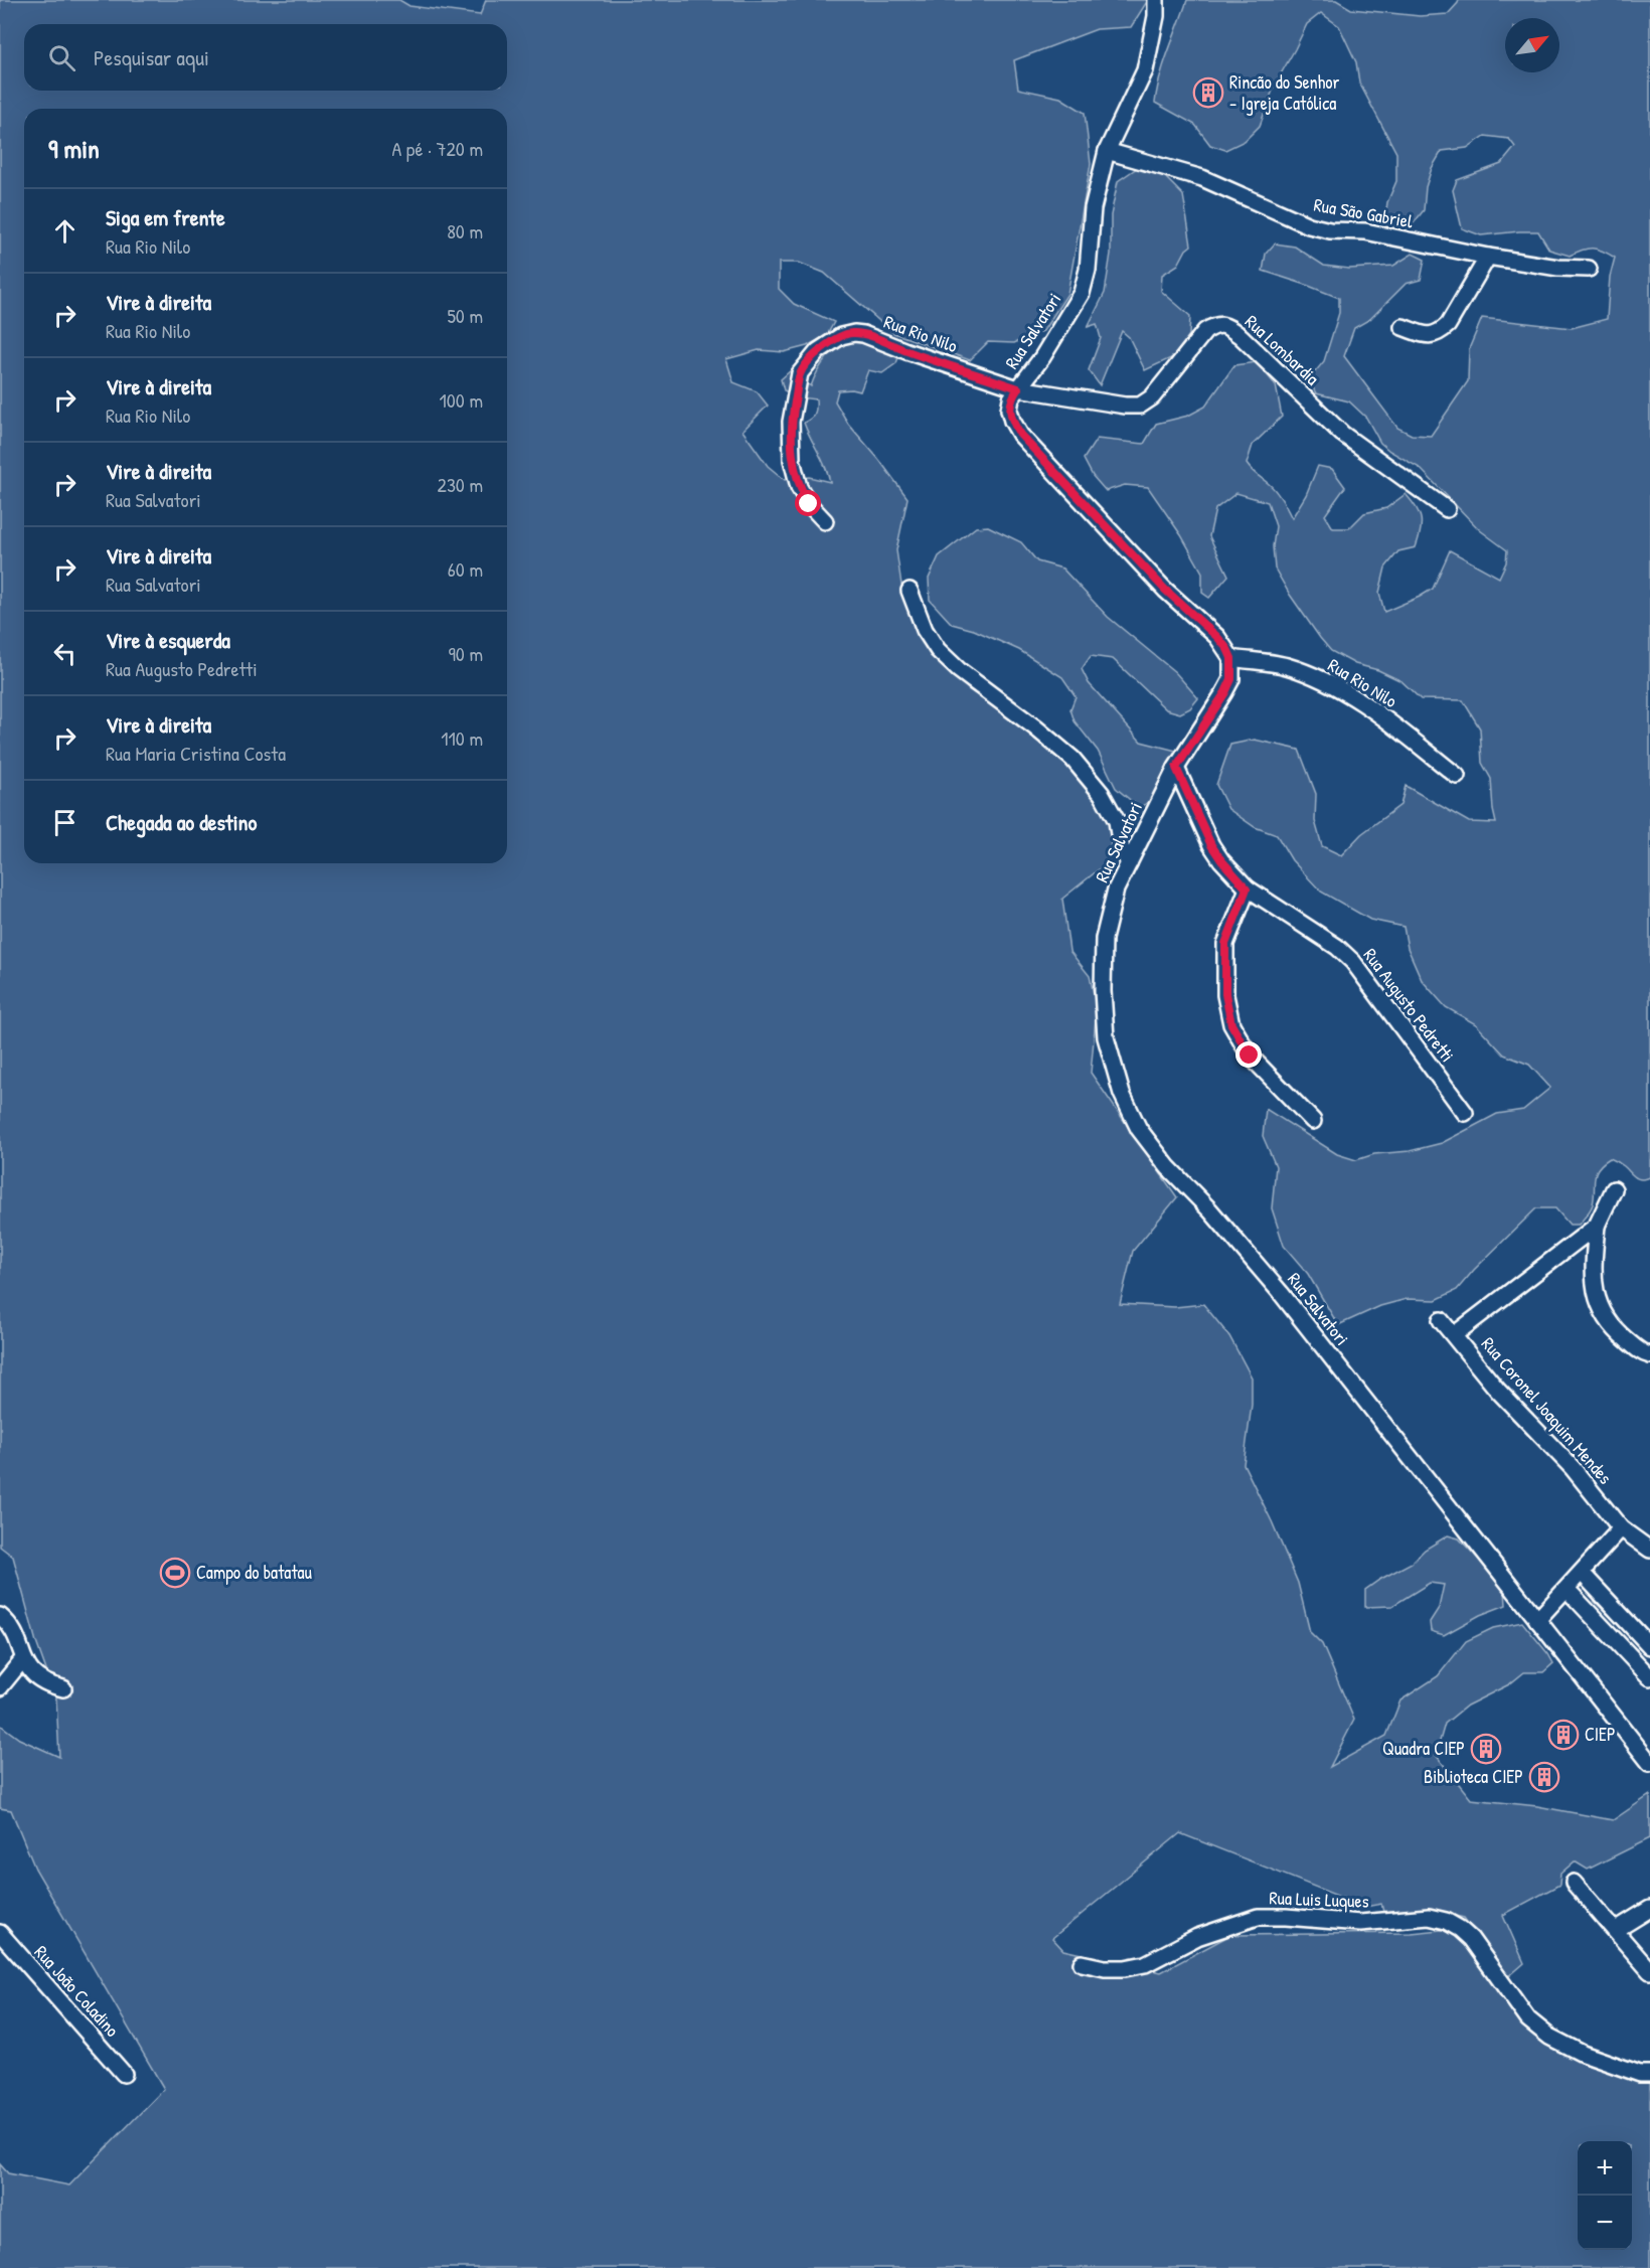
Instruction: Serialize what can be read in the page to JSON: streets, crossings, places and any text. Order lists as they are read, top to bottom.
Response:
{
  "streets": {
    "street": [
      "Rua São Gabriel",
      "Rua Salvatori",
      "Rua Rio Nilo",
      "Rua Lombardia",
      "Rua Augusto Pedretti",
      "Rua Coronel Joaquim Mendes",
      "Rua Luis Luques",
      "Rua João Coladino"
    ]
  },
  "crossings": [
    ["Rua São Gabriel", "Rua Salvatori"],
    ["Rua Salvatori", "Rua Rio Nilo"],
    ["Rua Salvatori", "Rua Lombardia"],
    ["Rua Salvatori", "Rua Augusto Pedretti"],
    ["Rua Rio Nilo", "Rua Lombardia"]
  ],
  "places": {
    "building": [
      "Rincão do Senhor - Igreja Católica",
      "CIEP",
      "Quadra CIEP",
      "Biblioteca CIEP"
    ],
    "sports": ["Campo do batatau"]
  },
  "north": "top right",
  "page": {
    "search": "Pesquisar aqui",
    "heading": ["9 min", "A pé · 720 m"],
    "list": [
      ["Siga em frente", "Rua Rio Nilo", "80 m"],
      ["Vire à direita", "Rua Rio Nilo", "50 m"],
      ["Vire à direita", "Rua Rio Nilo", "100 m"],
      ["Vire à direita", "Rua Salvatori", "230 m"],
      ["Vire à direita", "Rua Salvatori", "60 m"],
      ["Vire à esquerda", "Rua Augusto Pedretti", "90 m"],
      ["Vire à direita", "Rua Maria Cristina Costa", "110 m"],
      "Chegada ao destino"
    ],
    "map_buttons": ["+", "−"]
  }
}
